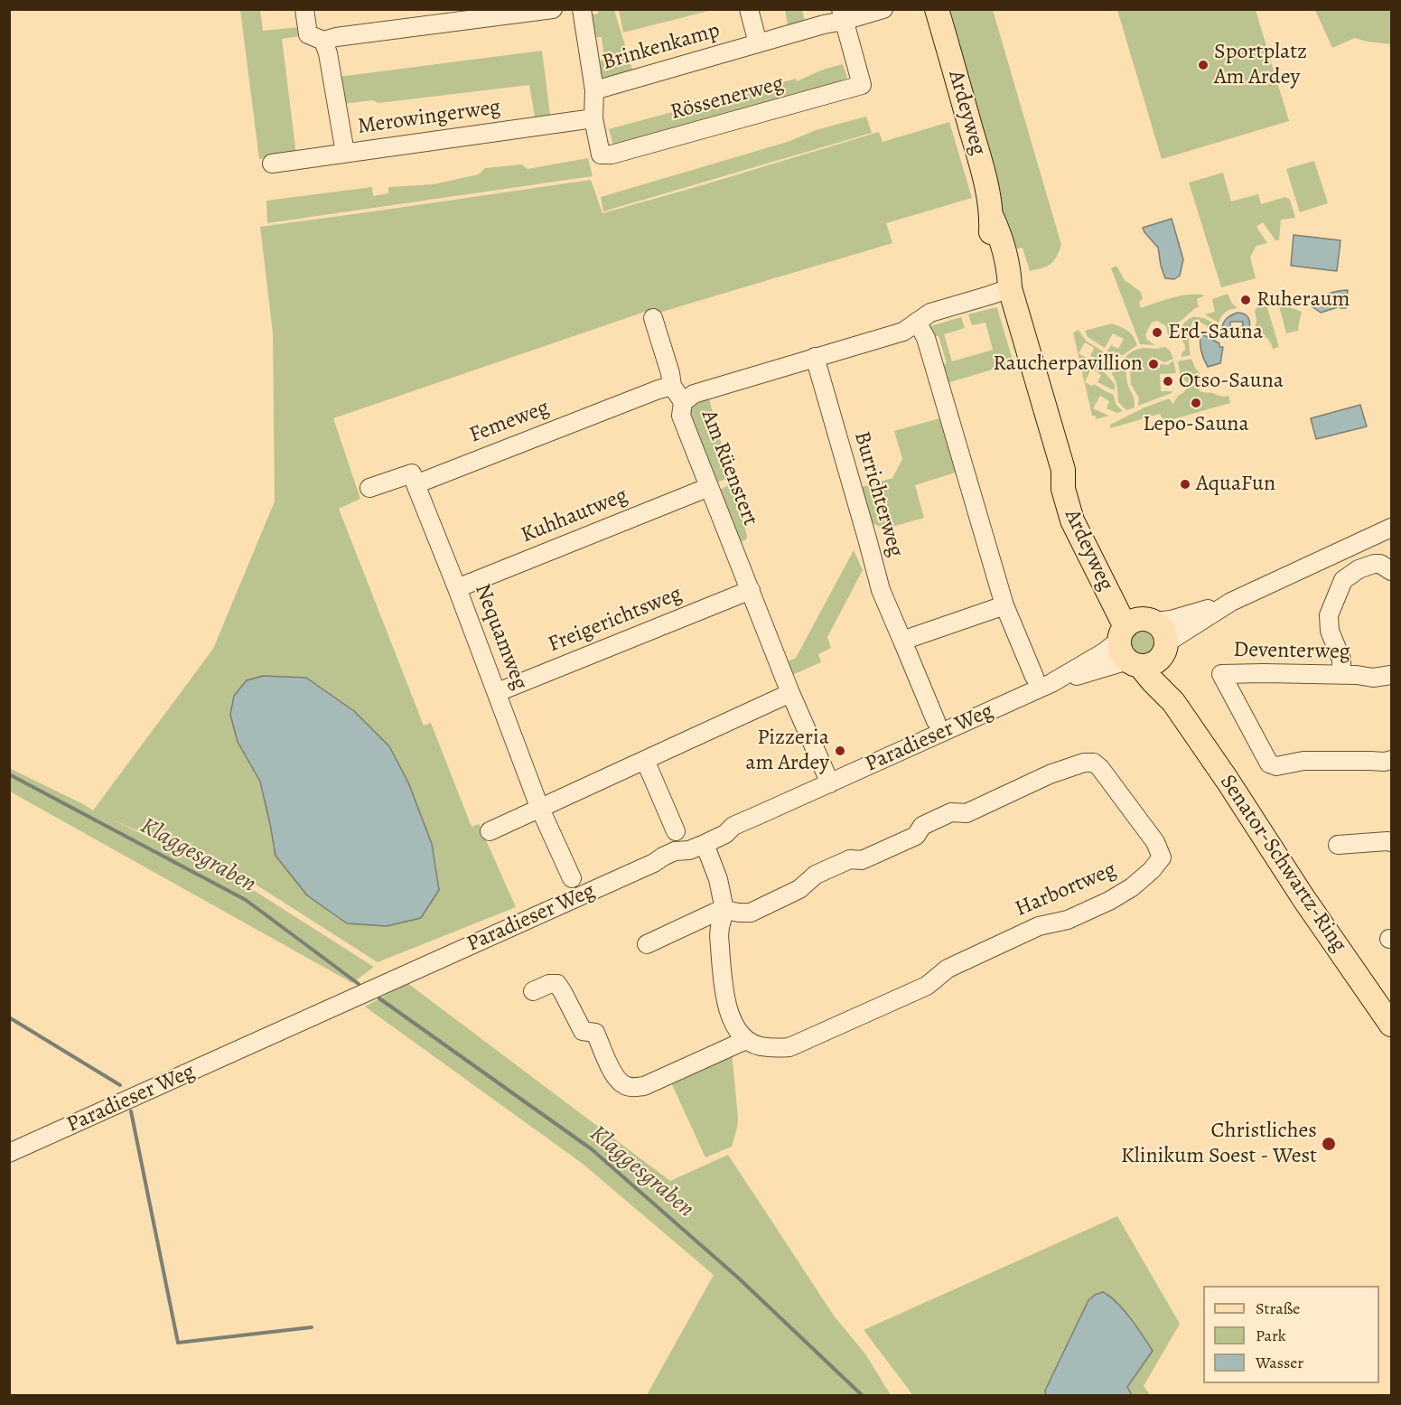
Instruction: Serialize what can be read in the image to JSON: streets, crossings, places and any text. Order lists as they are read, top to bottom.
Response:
{
  "streets": {
    "main road": ["Ardeyweg", "Paradieser Weg", "Senator-Schwartz-Ring"],
    "street": [
      "Brinkenkamp",
      "Rössenerweg",
      "Merowingerweg",
      "Femeweg",
      "Am Rüenstert",
      "Burrichterweg",
      "Kuhhautweg",
      "Freigerichtsweg",
      "Nequamweg",
      "Deventerweg",
      "Harbortweg"
    ]
  },
  "crossings": [
    ["Brinkenkamp", "Rössenerweg"],
    ["Rössenerweg", "Merowingerweg"],
    ["Ardeyweg", "Am Rüenstert"],
    ["Ardeyweg", "Paradieser Weg"],
    ["Ardeyweg", "Senator-Schwartz-Ring"],
    ["Femeweg", "Nequamweg"],
    ["Am Rüenstert", "Burrichterweg"],
    ["Am Rüenstert", "Kuhhautweg"],
    ["Am Rüenstert", "Freigerichtsweg"],
    ["Am Rüenstert", "Paradieser Weg"],
    ["Kuhhautweg", "Nequamweg"],
    ["Freigerichtsweg", "Nequamweg"],
    ["Paradieser Weg", "Senator-Schwartz-Ring"]
  ],
  "water": ["Klaggesgraben"],
  "places": [
    "Sportplatz Am Ardey",
    "Ruheraum",
    "Erd-Sauna",
    "Raucherpavillion",
    "Otso-Sauna",
    "Lepo-Sauna",
    "AquaFun",
    "Pizzeria am Ardey",
    "Christliches Klinikum Soest - West"
  ],
  "legend": ["Straße", "Park", "Wasser"]
}
